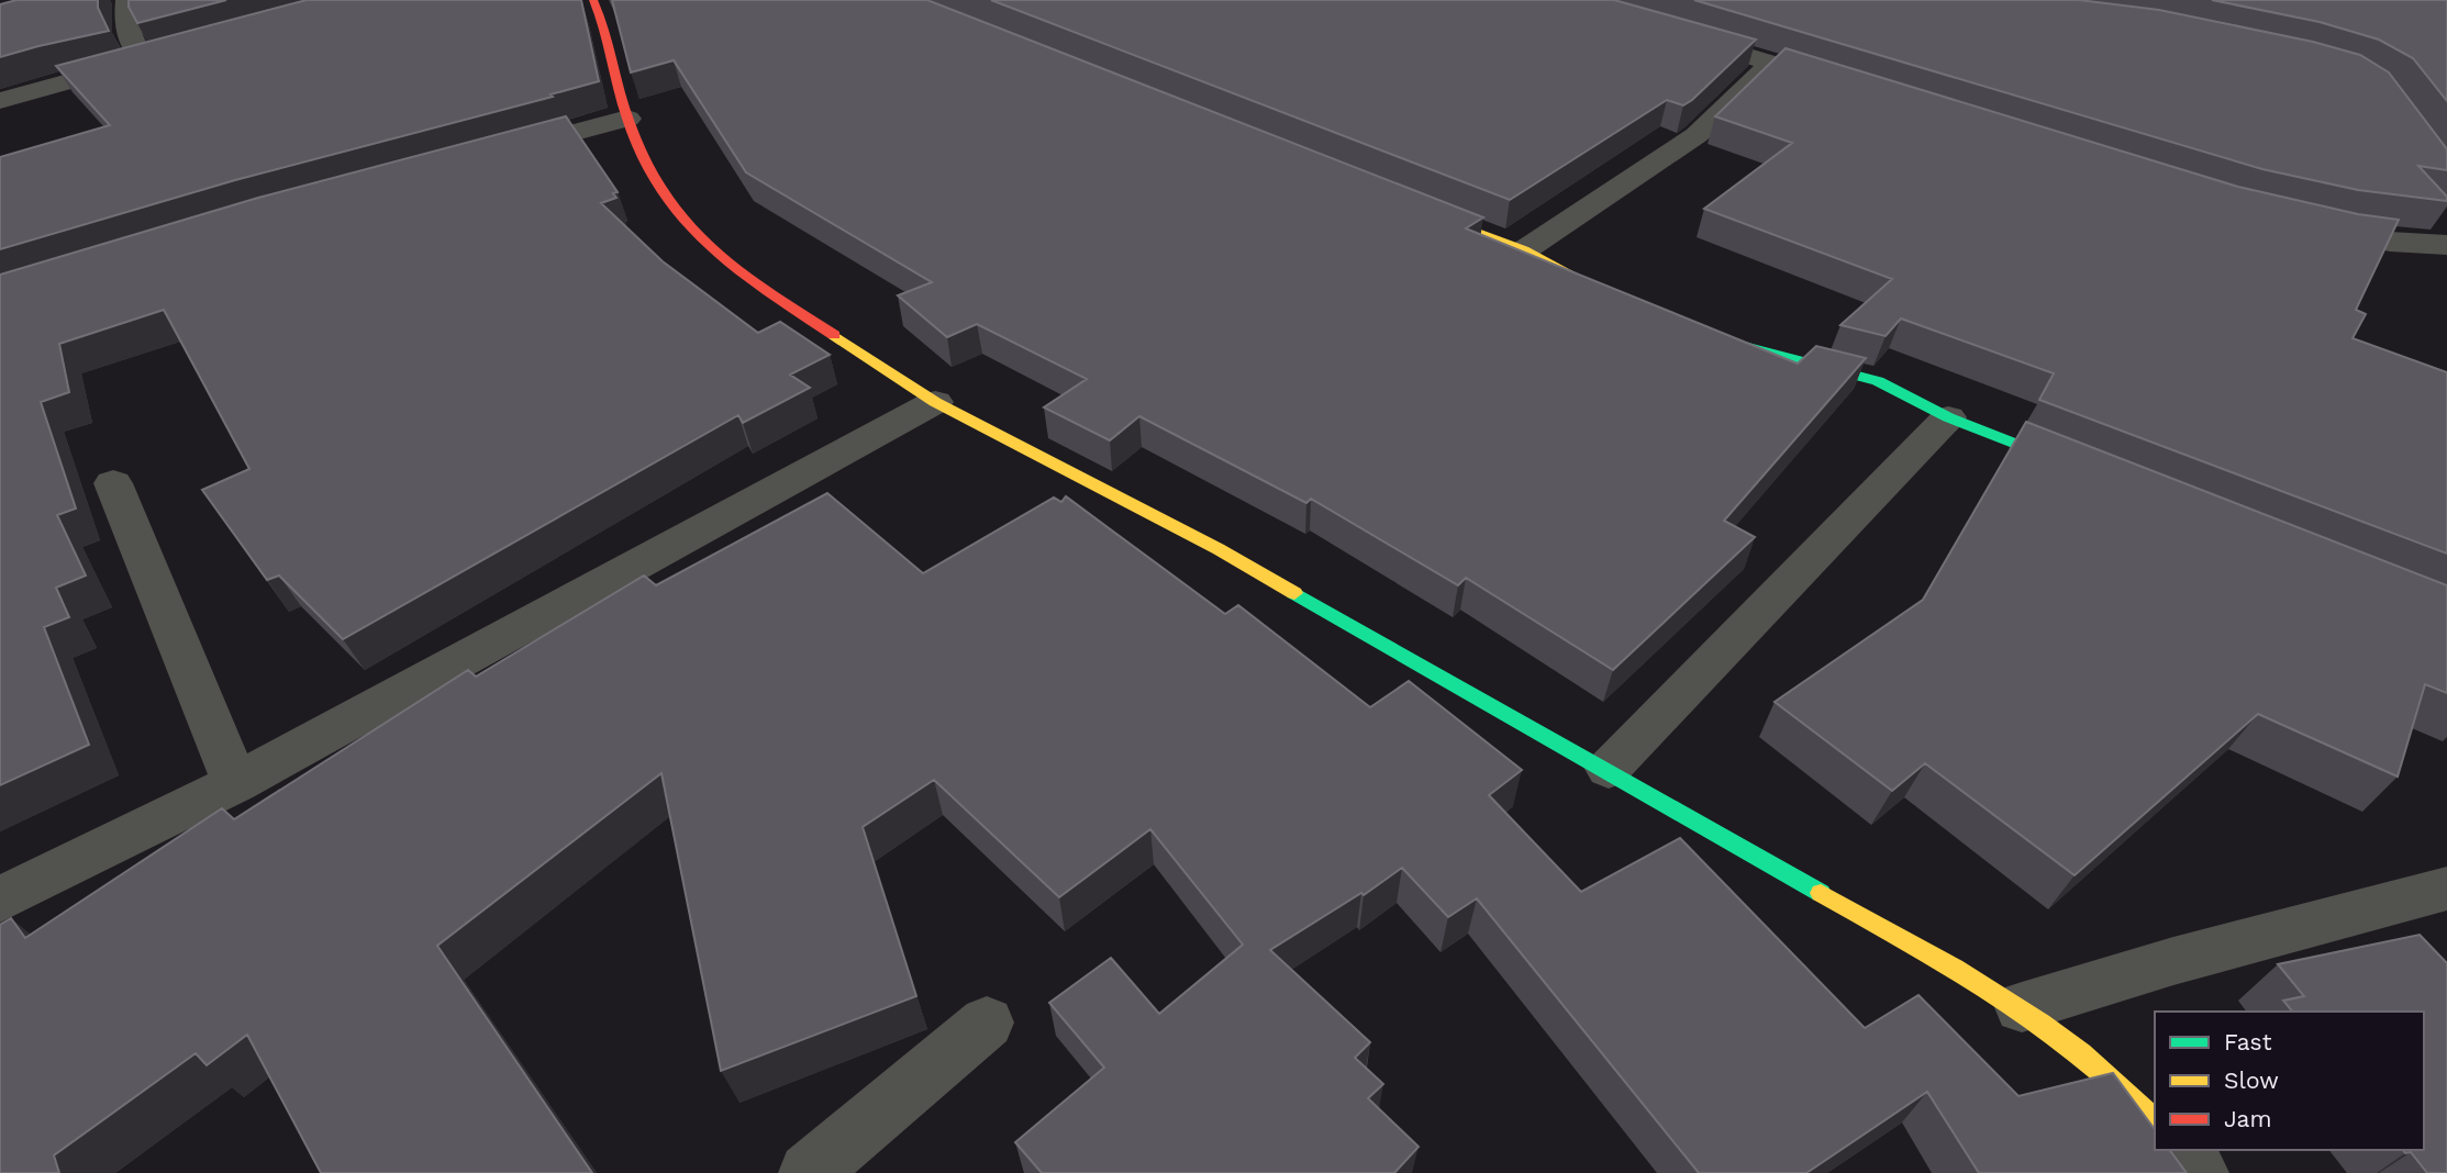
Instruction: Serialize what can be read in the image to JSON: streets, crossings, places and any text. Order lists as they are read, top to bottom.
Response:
{
  "legend": ["Fast", "Slow", "Jam"]
}
